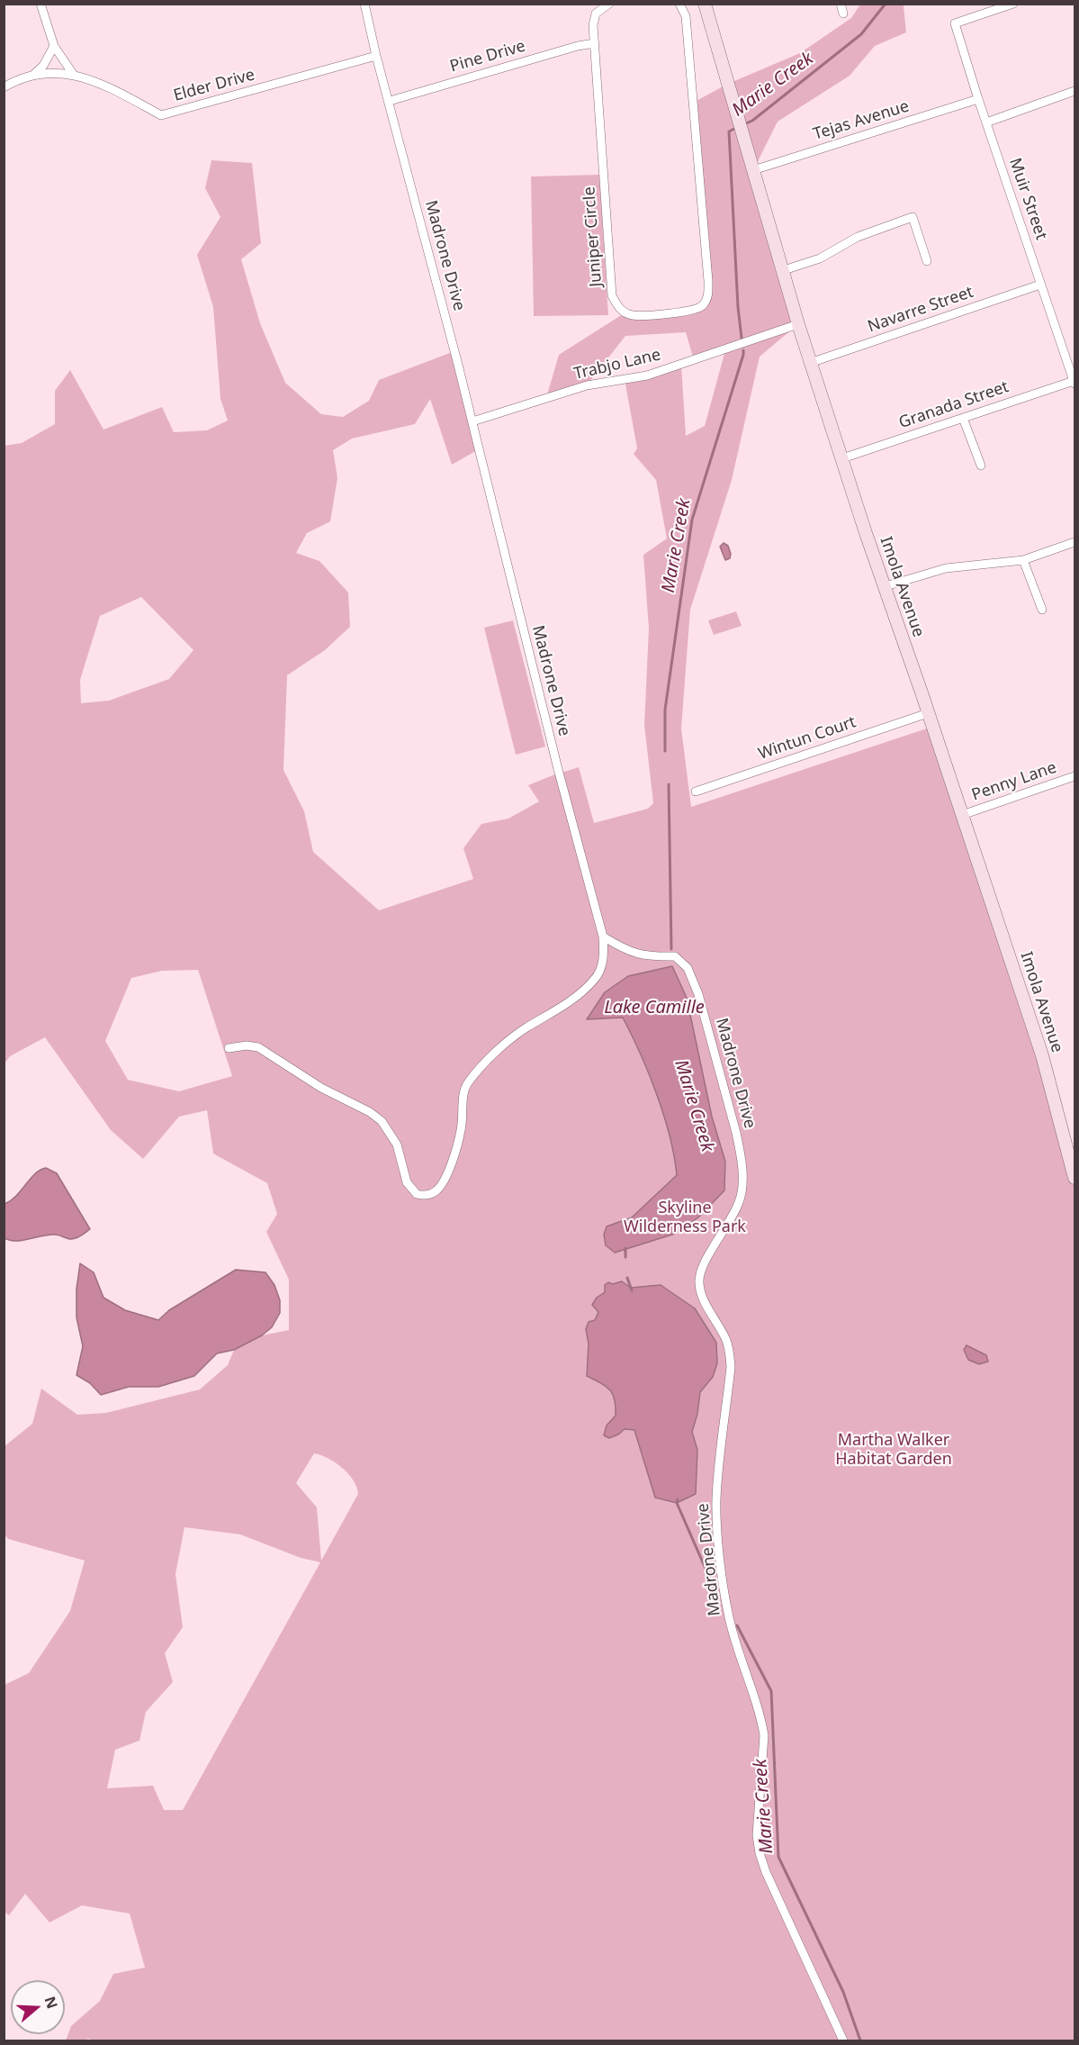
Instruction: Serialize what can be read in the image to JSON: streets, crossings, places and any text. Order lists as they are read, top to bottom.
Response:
{
  "streets": {
    "street": [
      "Pine Drive",
      "Elder Drive",
      "Tejas Avenue",
      "Muir Street",
      "Juniper Circle",
      "Madrone Drive",
      "Navarre Street",
      "Trabjo Lane",
      "Granada Street",
      "Imola Avenue",
      "Wintun Court",
      "Penny Lane"
    ]
  },
  "crossings": [
    ["Pine Drive", "Juniper Circle"],
    ["Pine Drive", "Madrone Drive"],
    ["Elder Drive", "Madrone Drive"],
    ["Tejas Avenue", "Muir Street"],
    ["Tejas Avenue", "Imola Avenue"],
    ["Muir Street", "Navarre Street"],
    ["Muir Street", "Granada Street"],
    ["Madrone Drive", "Trabjo Lane"],
    ["Navarre Street", "Imola Avenue"],
    ["Trabjo Lane", "Imola Avenue"],
    ["Granada Street", "Imola Avenue"],
    ["Imola Avenue", "Wintun Court"],
    ["Imola Avenue", "Penny Lane"]
  ],
  "water": ["Marie Creek", "Lake Camille"],
  "parks": ["Skyline Wilderness Park", "Martha Walker Habitat Garden"],
  "north": "right"
}
